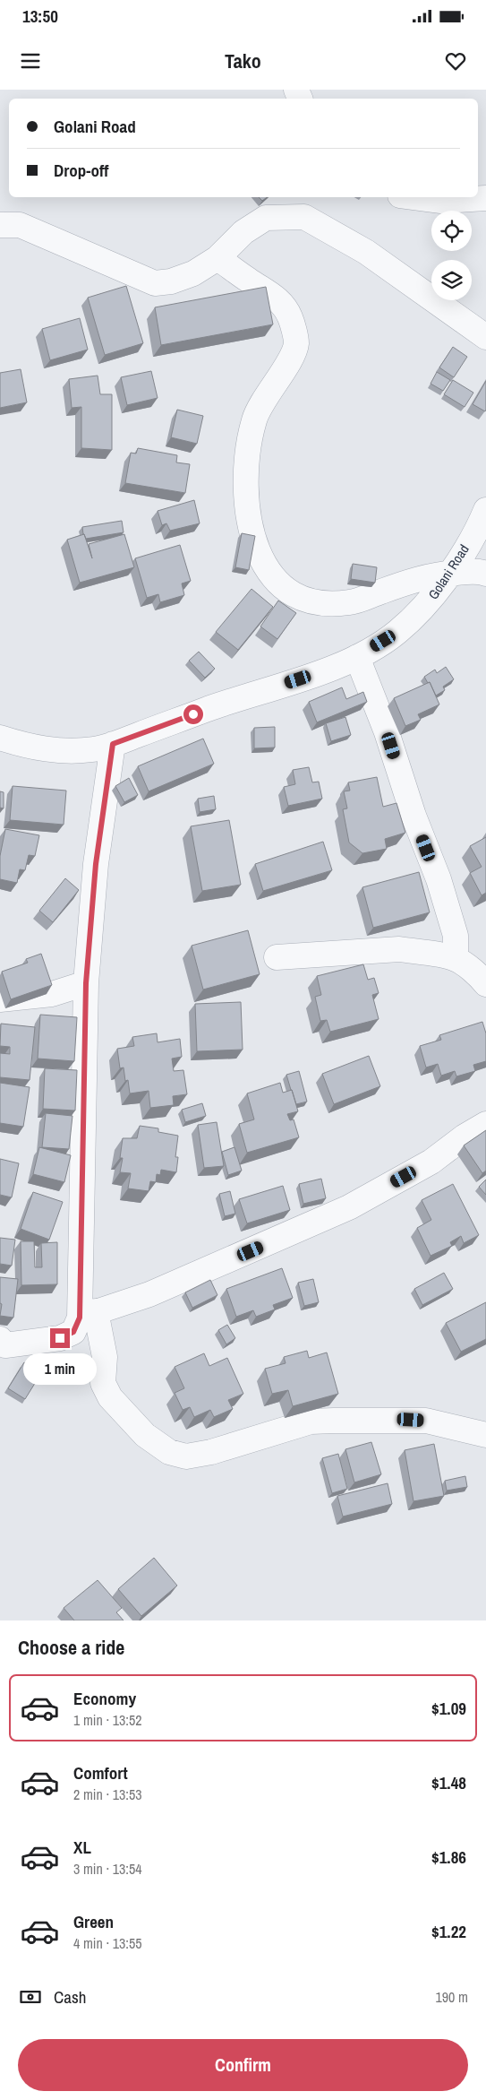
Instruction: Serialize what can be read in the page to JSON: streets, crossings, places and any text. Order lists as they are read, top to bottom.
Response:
{
  "streets": {
    "street": ["Golani Road"]
  },
  "page": {
    "status": "13:50",
    "header": "Tako",
    "banner": ["Golani Road", "Drop-off"],
    "bubble": "1 min",
    "heading": "Choose a ride",
    "list": [
      {
        "name": "Economy",
        "note": "1 min · 13:52",
        "value": "$1.09"
      },
      {
        "name": "Comfort",
        "note": "2 min · 13:53",
        "value": "$1.48"
      },
      {
        "name": "XL",
        "note": "3 min · 13:54",
        "value": "$1.86"
      },
      {
        "name": "Green",
        "note": "4 min · 13:55",
        "value": "$1.22"
      }
    ],
    "pay": ["Cash", "190 m"],
    "buttons": "Confirm"
  }
}
